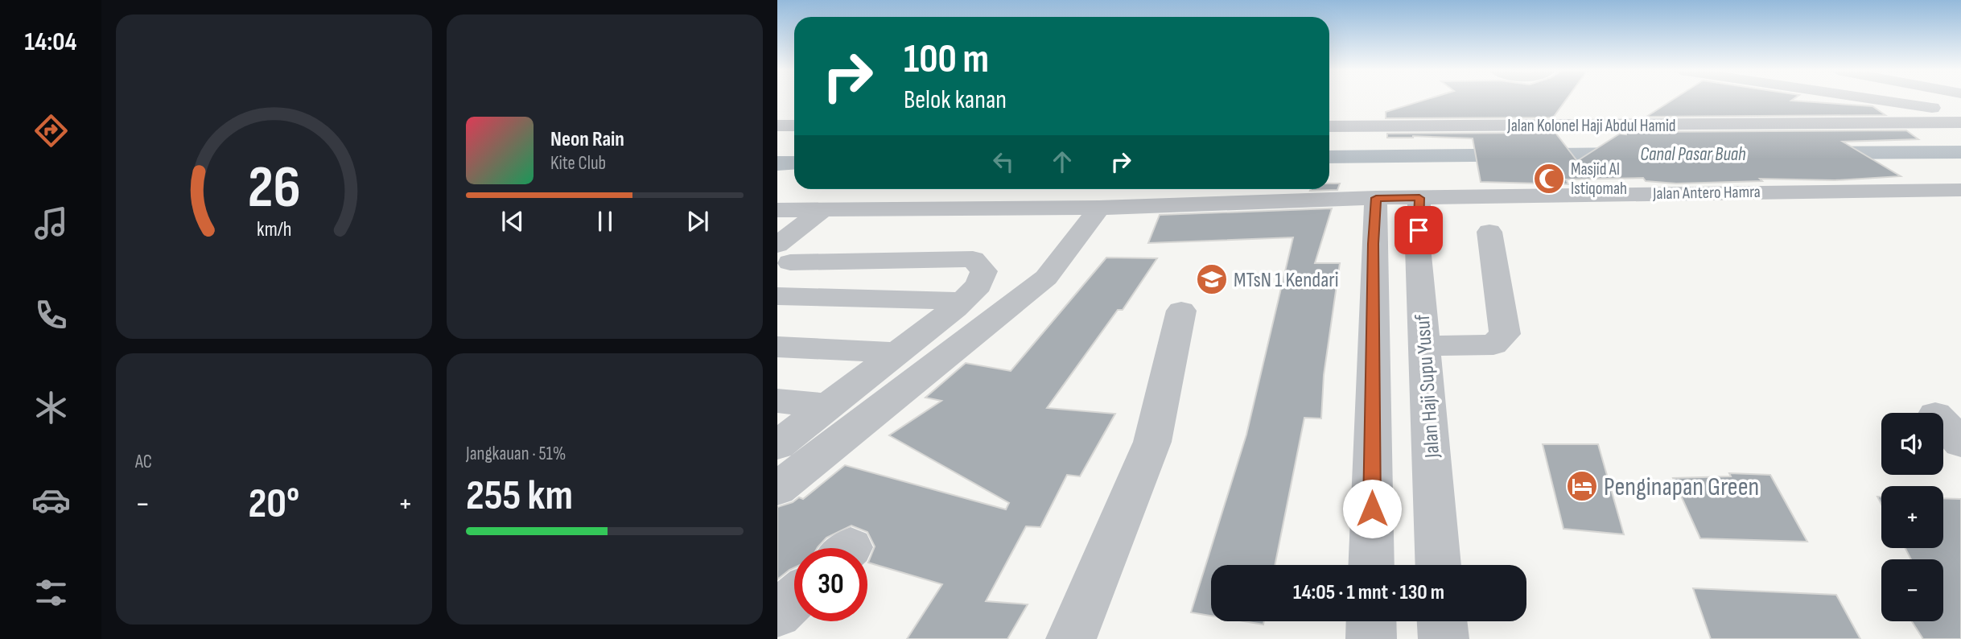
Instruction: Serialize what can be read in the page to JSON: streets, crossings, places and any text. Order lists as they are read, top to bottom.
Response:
{
  "streets": {
    "street": ["Jalan Kolonel Haji Abdul Hamid", "Jalan Antero Hamra", "Jalan Haji Supu Yusuf"]
  },
  "crossings": [
    ["Jalan Antero Hamra", "Jalan Haji Supu Yusuf"]
  ],
  "water": ["Canal Pasar Buah"],
  "places": {
    "mosque": ["Masjid Al Istiqomah"],
    "school or university": ["MTsN 1 Kendari"],
    "hotel": ["Penginapan Green"]
  },
  "page": {
    "tabs": "14:04",
    "turn": ["100 m", "Belok kanan"],
    "song": ["Neon Rain", "Kite Club"],
    "tile": [
      "AC",
      ["Jangkauan · 51%", "255 km"]
    ],
    "map_buttons": ["+", "−"],
    "heat": ["−", "20°", "+"],
    "limit": "30",
    "trip": "14:05 · 1 mnt · 130 m",
    "gauge": ["26", "km/h"]
  }
}
